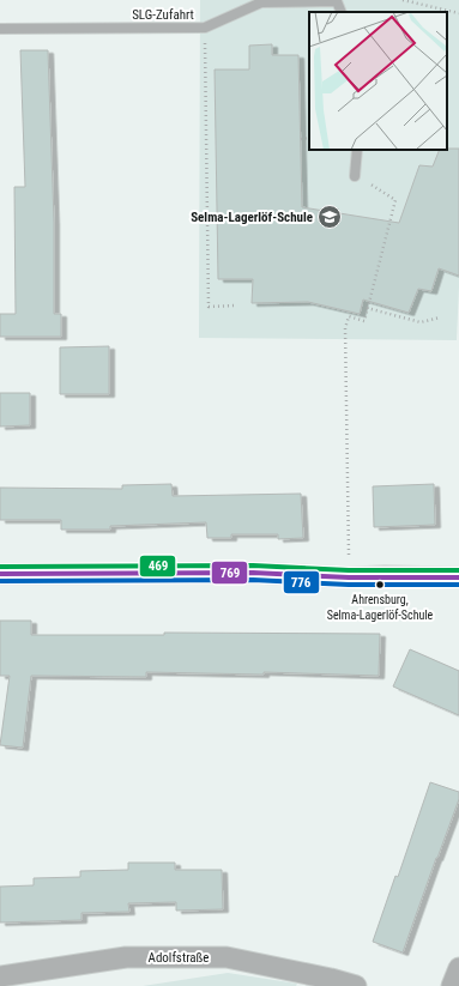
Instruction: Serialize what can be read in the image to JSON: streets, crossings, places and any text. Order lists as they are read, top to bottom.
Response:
{
  "streets": {
    "street": ["Adolfstraße"],
    "lane": ["SLG-Zufahrt"]
  },
  "places": {
    "school or university": ["Selma-Lagerlöf-Schule"],
    "other": ["Ahrensburg, Selma-Lagerlöf-Schule"]
  },
  "lines": ["transit line 469", "transit line 769", "transit line 776"]
}
